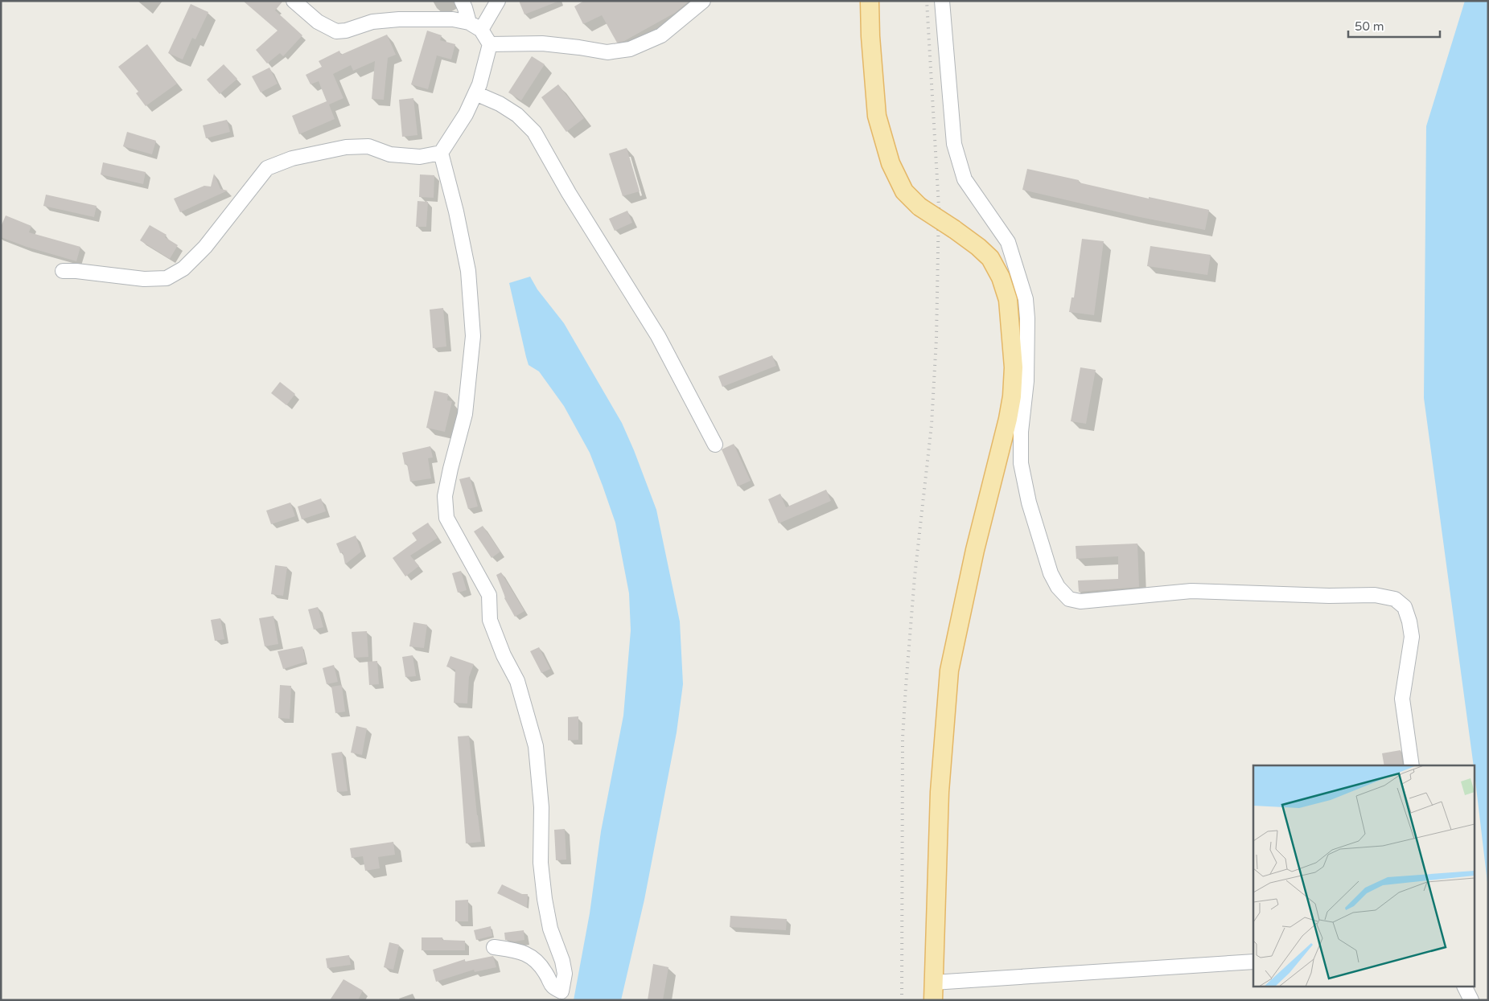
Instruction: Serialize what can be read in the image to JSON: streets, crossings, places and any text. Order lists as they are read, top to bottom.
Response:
{
  "scale_bar": "50 m"
}
